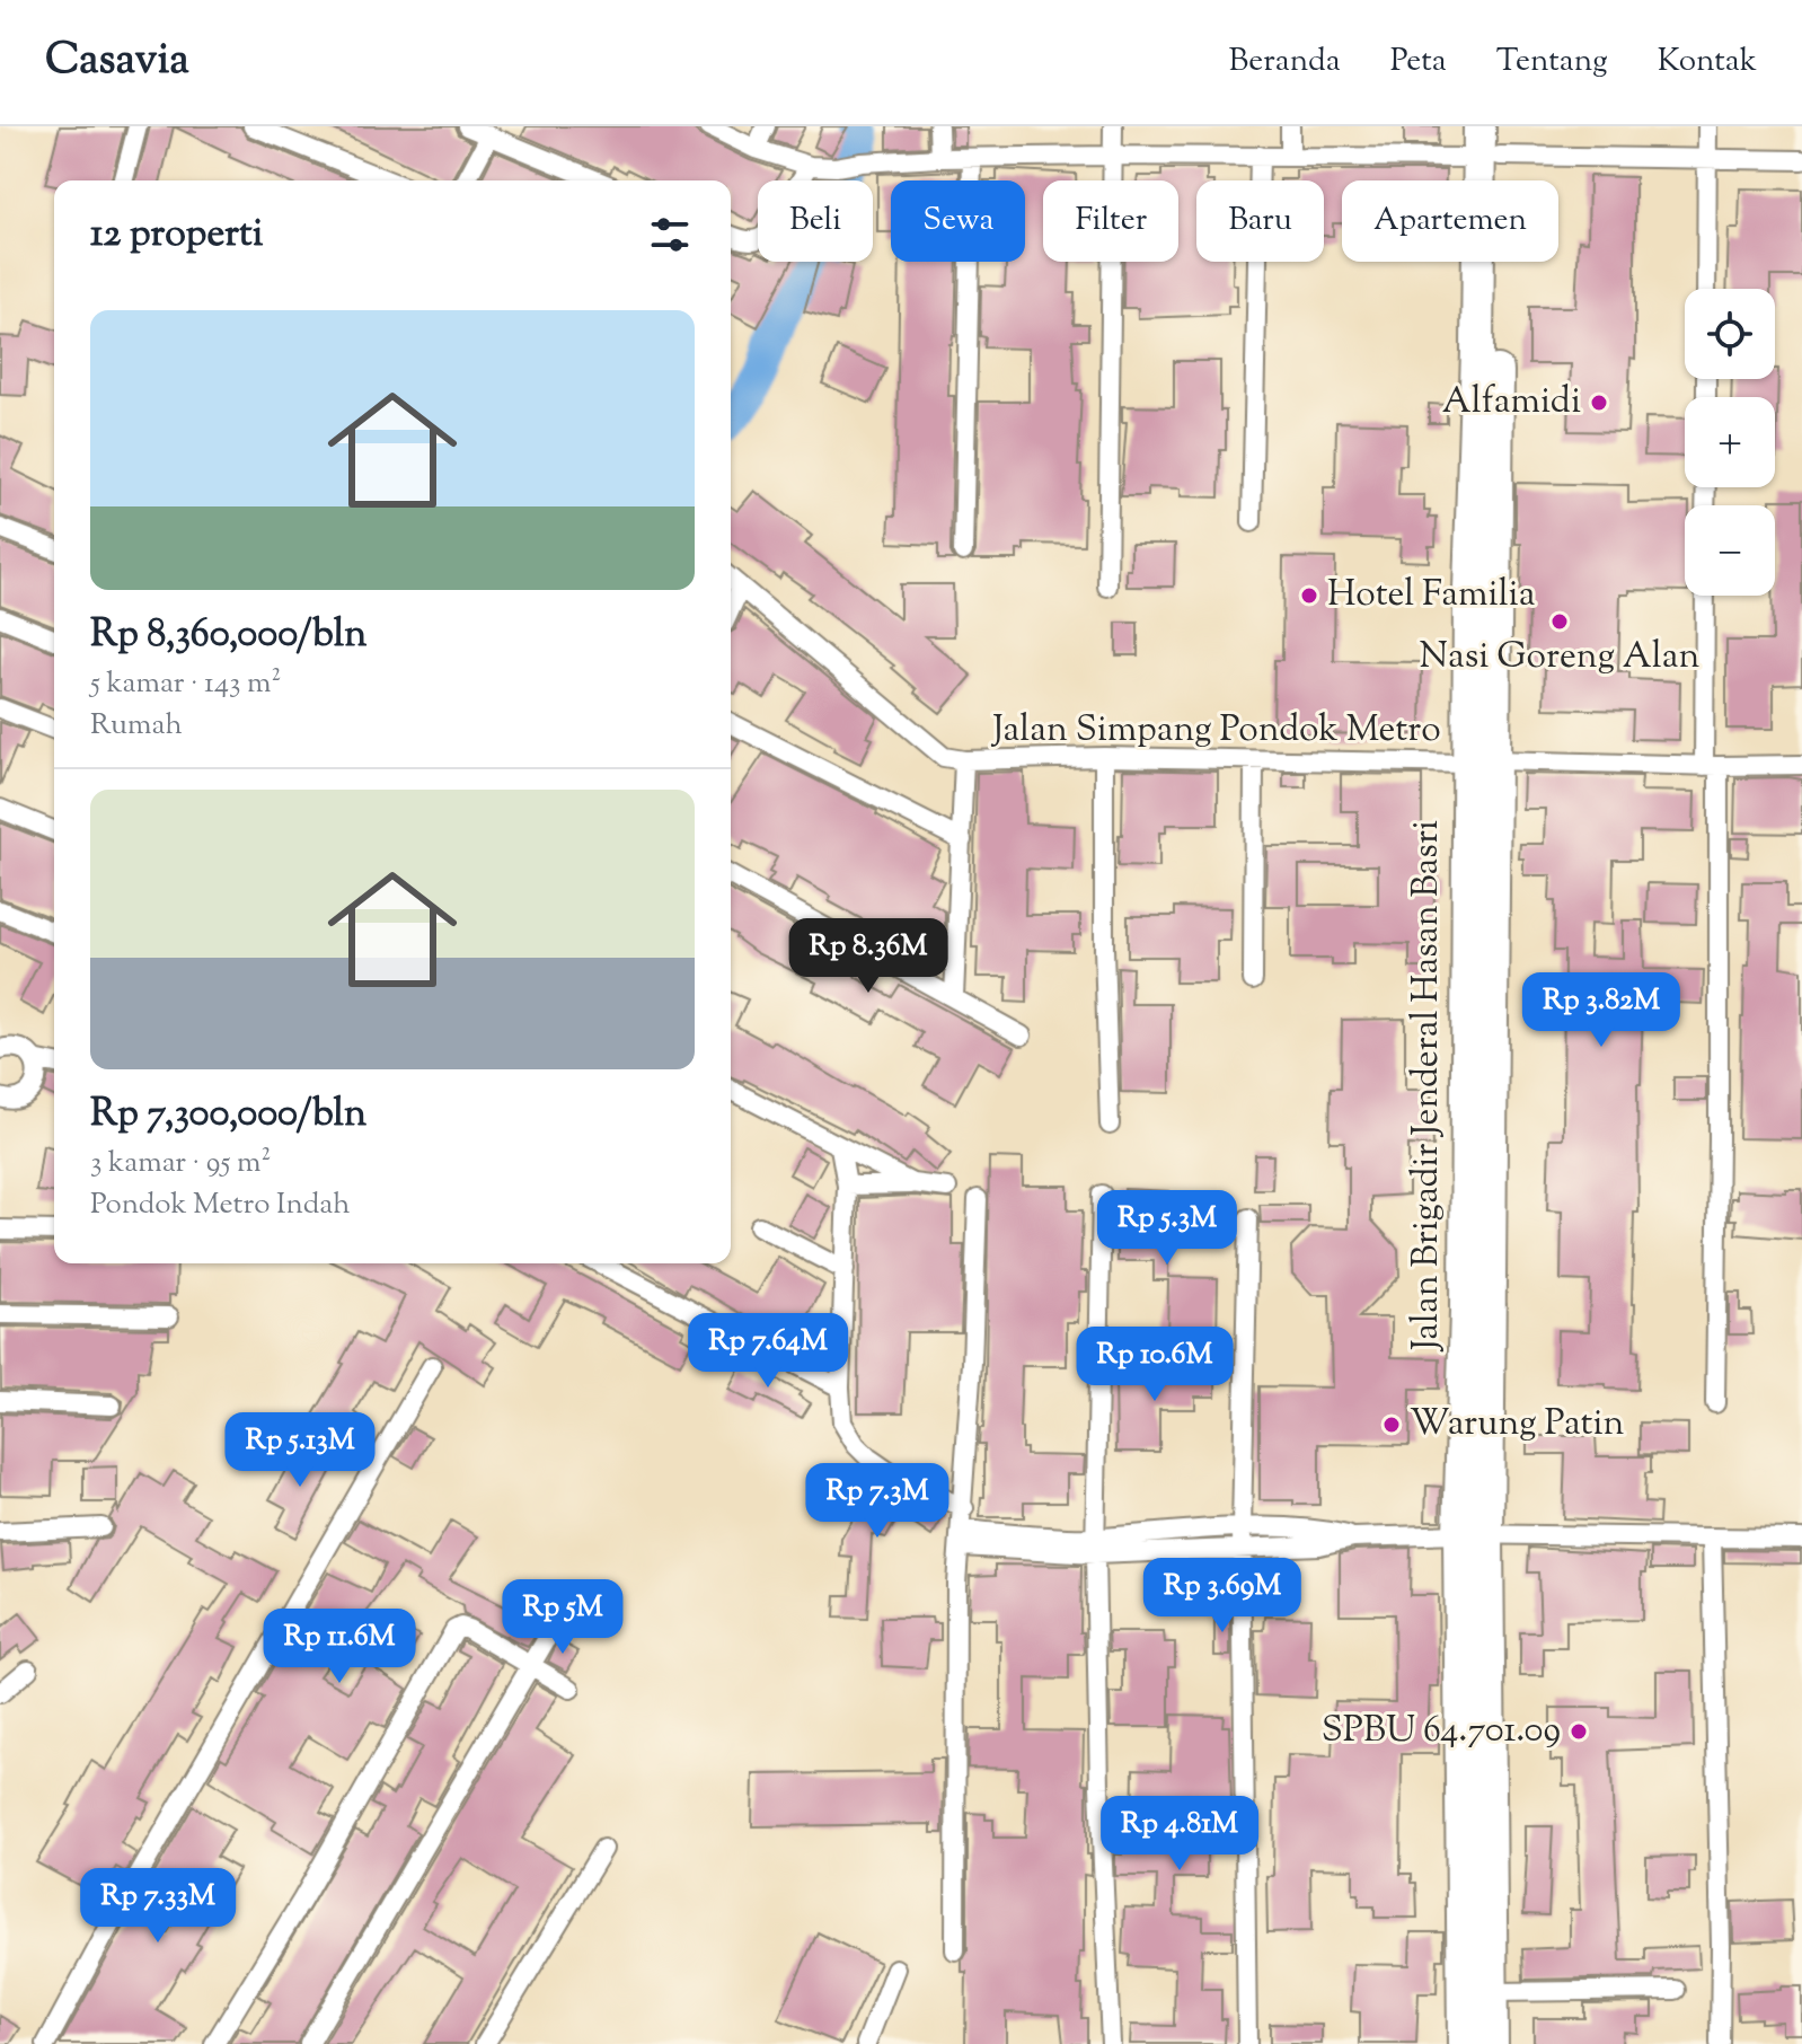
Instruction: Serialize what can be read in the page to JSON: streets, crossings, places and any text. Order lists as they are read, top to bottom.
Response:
{
  "streets": {
    "highway": ["Jalan Brigadir Jenderal Hasan Basri"],
    "street": ["Jalan Simpang Pondok Metro"]
  },
  "crossings": [
    ["Jalan Simpang Pondok Metro", "Jalan Brigadir Jenderal Hasan Basri"]
  ],
  "places": [
    "Alfamidi",
    "Hotel Familia",
    "Nasi Goreng Alan",
    "Warung Patin",
    "SPBU 64.701.09"
  ],
  "page": {
    "header": "Casavia",
    "nav": [
      "Beranda",
      "Peta",
      "Tentang",
      "Kontak"
    ],
    "chip": [
      "Beli",
      "Sewa",
      "Filter",
      "Baru",
      "Apartemen"
    ],
    "heading": "12 properti",
    "map_buttons": ["+", "−"],
    "list": [
      {
        "name": "Rp 8,360,000/bln",
        "note": "5 kamar · 143 m² · Rumah"
      },
      {
        "name": "Rp 7,300,000/bln",
        "note": "3 kamar · 95 m² · Pondok Metro Indah"
      }
    ],
    "price": [
      "Rp 8.36M",
      "Rp 3.82M",
      "Rp 5.3M",
      "Rp 7.64M",
      "Rp 10.6M",
      "Rp 5.13M",
      "Rp 7.3M",
      "Rp 3.69M",
      "Rp 5M",
      "Rp 11.6M",
      "Rp 4.81M",
      "Rp 7.33M"
    ]
  }
}
